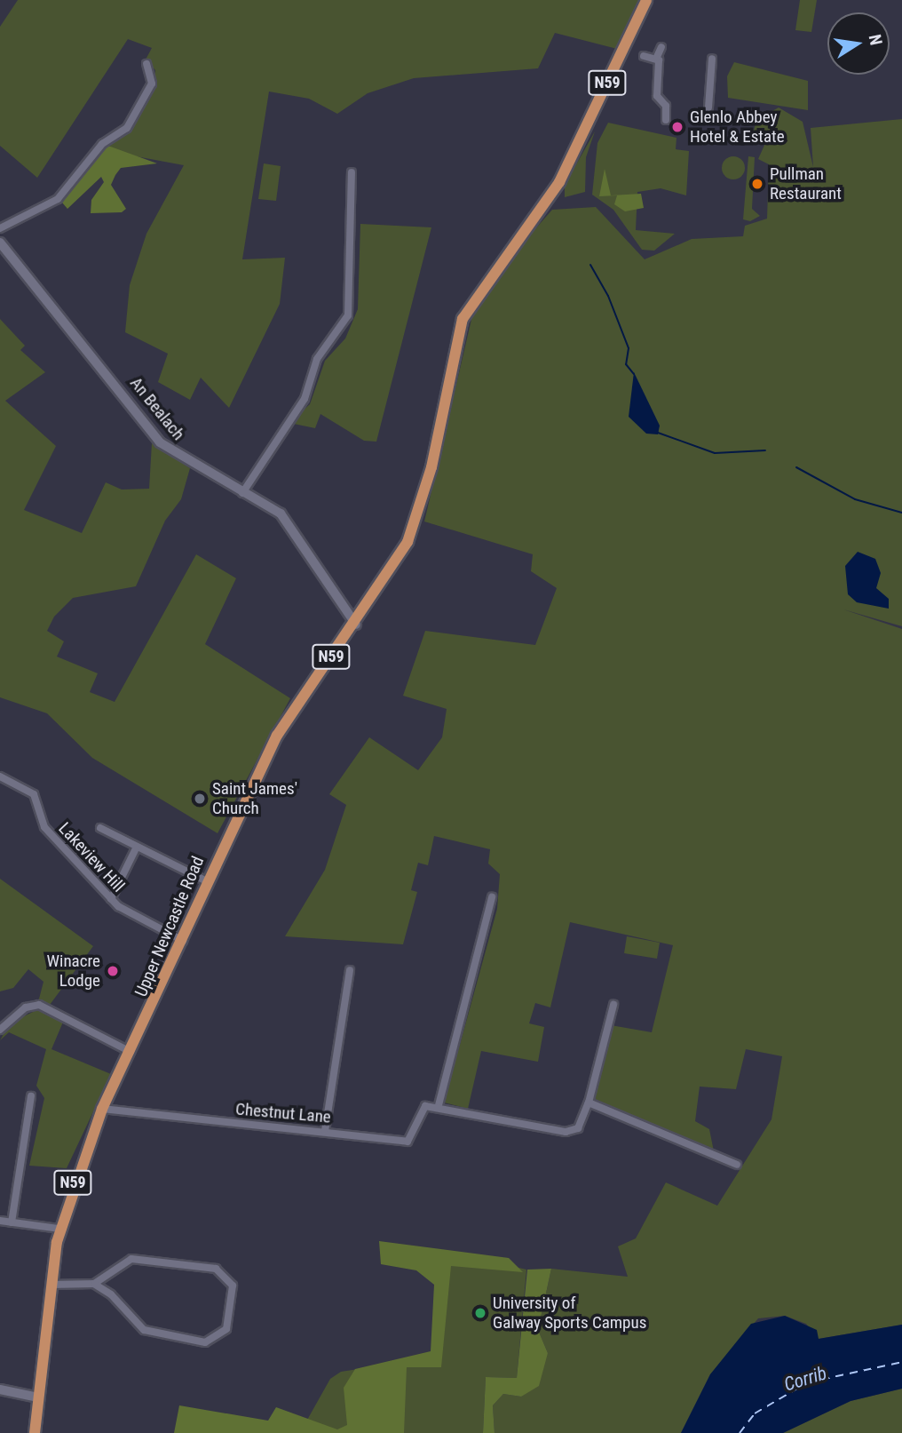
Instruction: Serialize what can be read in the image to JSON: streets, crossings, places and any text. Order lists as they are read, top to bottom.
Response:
{
  "streets": {
    "main road": ["N59", "Upper Newcastle Road"],
    "street": ["An Bealach", "Lakeview Hill", "Chestnut Lane"]
  },
  "crossings": [
    ["An Bealach", "Upper Newcastle Road"],
    ["Lakeview Hill", "Upper Newcastle Road"],
    ["Upper Newcastle Road", "Chestnut Lane"]
  ],
  "water": ["Corrib"],
  "places": [
    "Glenlo Abbey Hotel & Estate",
    "Pullman Restaurant",
    "Saint James' Church",
    "Winacre Lodge",
    "University of Galway Sports Campus"
  ],
  "north": "right"
}
